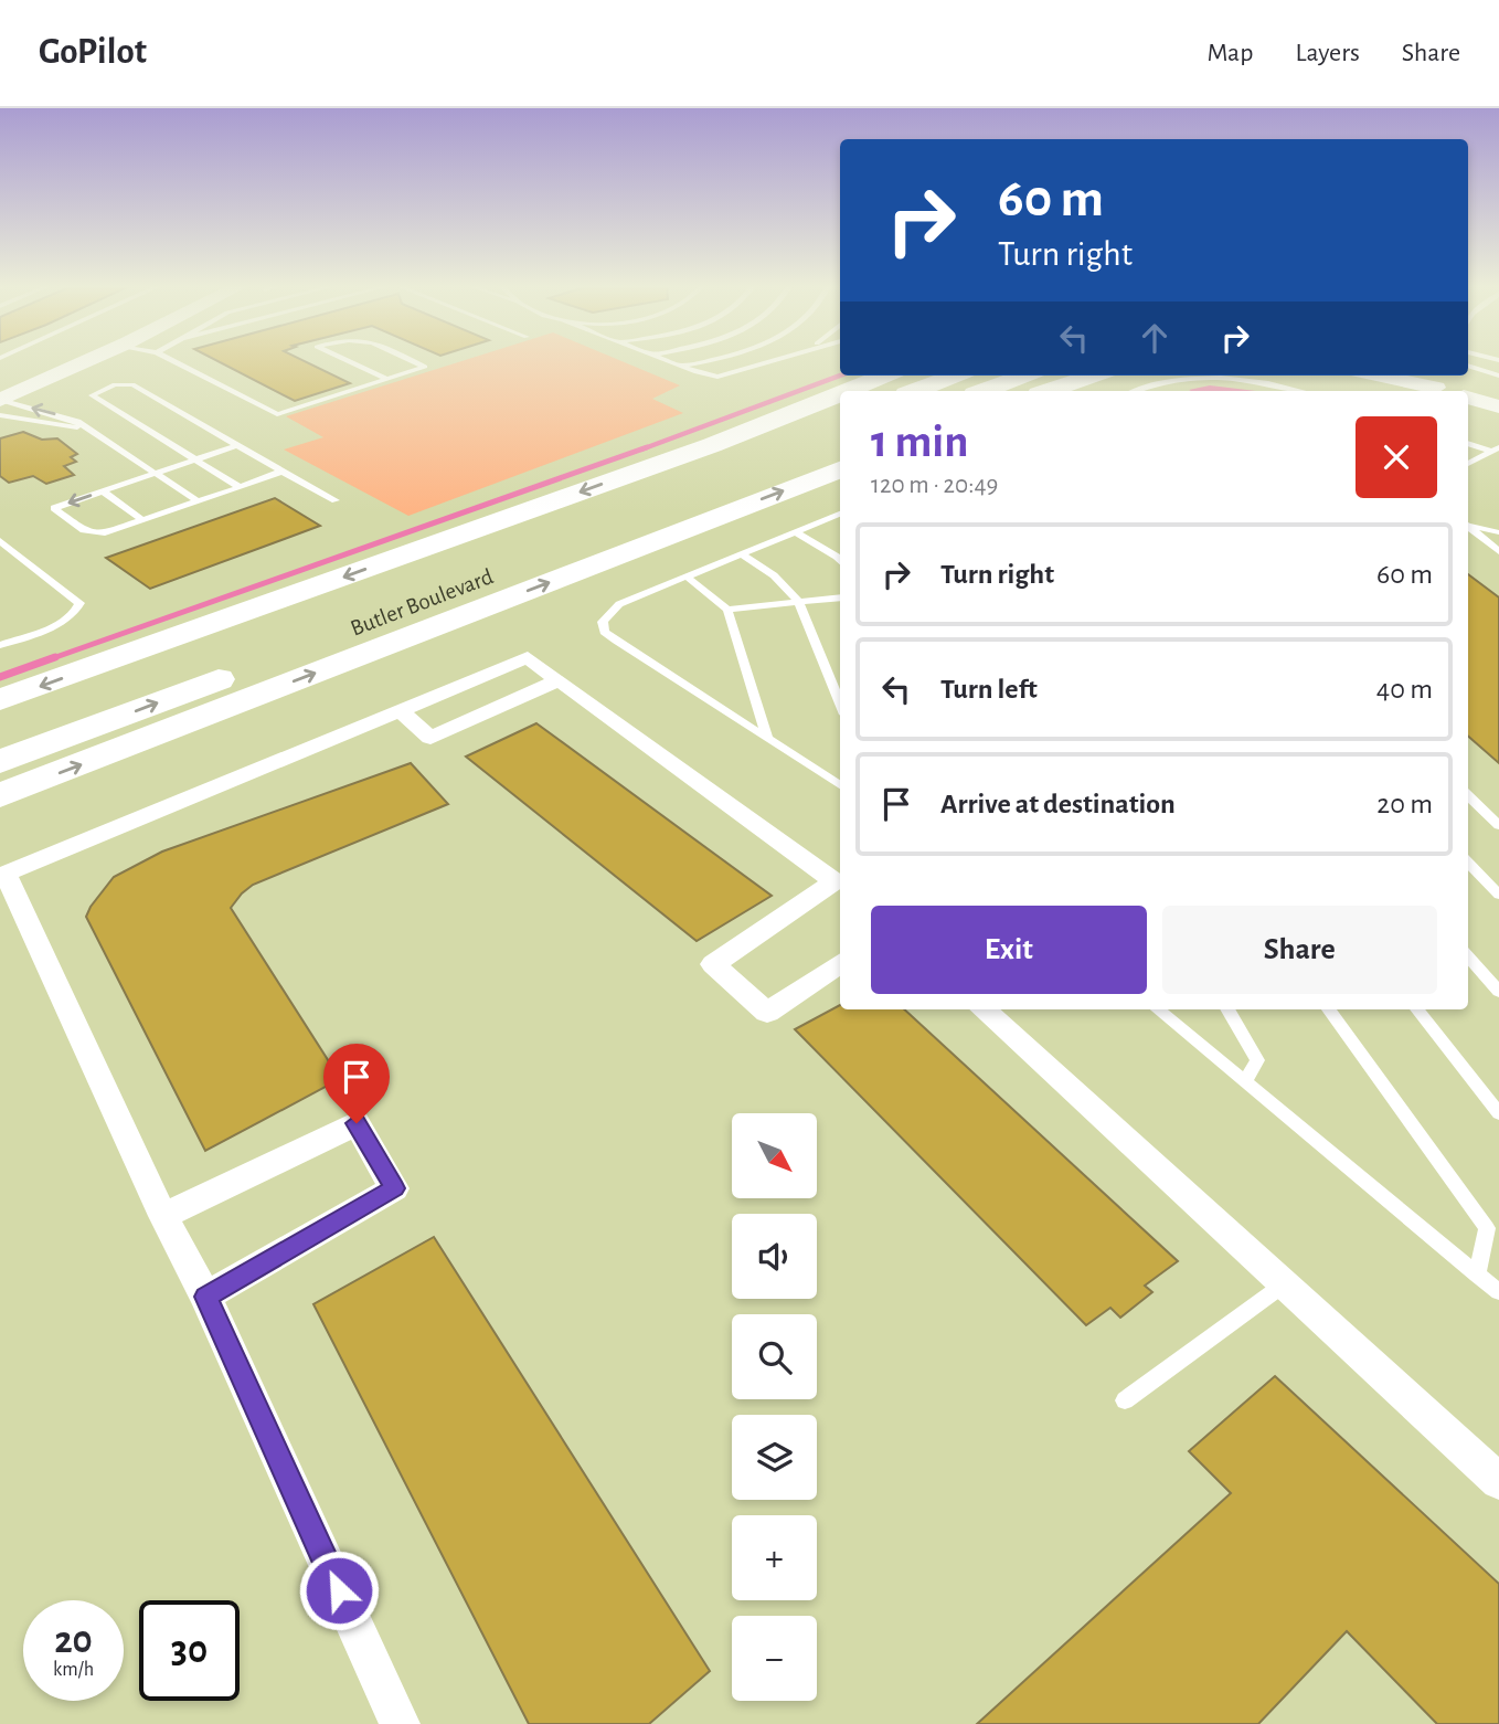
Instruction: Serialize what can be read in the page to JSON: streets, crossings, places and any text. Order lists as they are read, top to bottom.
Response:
{
  "streets": {
    "highway": ["Butler Boulevard"]
  },
  "north": "bottom right",
  "page": {
    "header": "GoPilot",
    "nav": ["Map", "Layers", "Share"],
    "turn": ["60 m", "Turn right"],
    "heading": ["1 min", "120 m · 20:49"],
    "list": [
      {
        "name": "Turn right",
        "value": "60 m"
      },
      {
        "name": "Turn left",
        "value": "40 m"
      },
      {
        "name": "Arrive at destination",
        "value": "20 m"
      }
    ],
    "buttons": ["Exit", "Share"],
    "map_buttons": ["+", "−"],
    "speed": "20 km/h",
    "limit": "30"
  }
}
